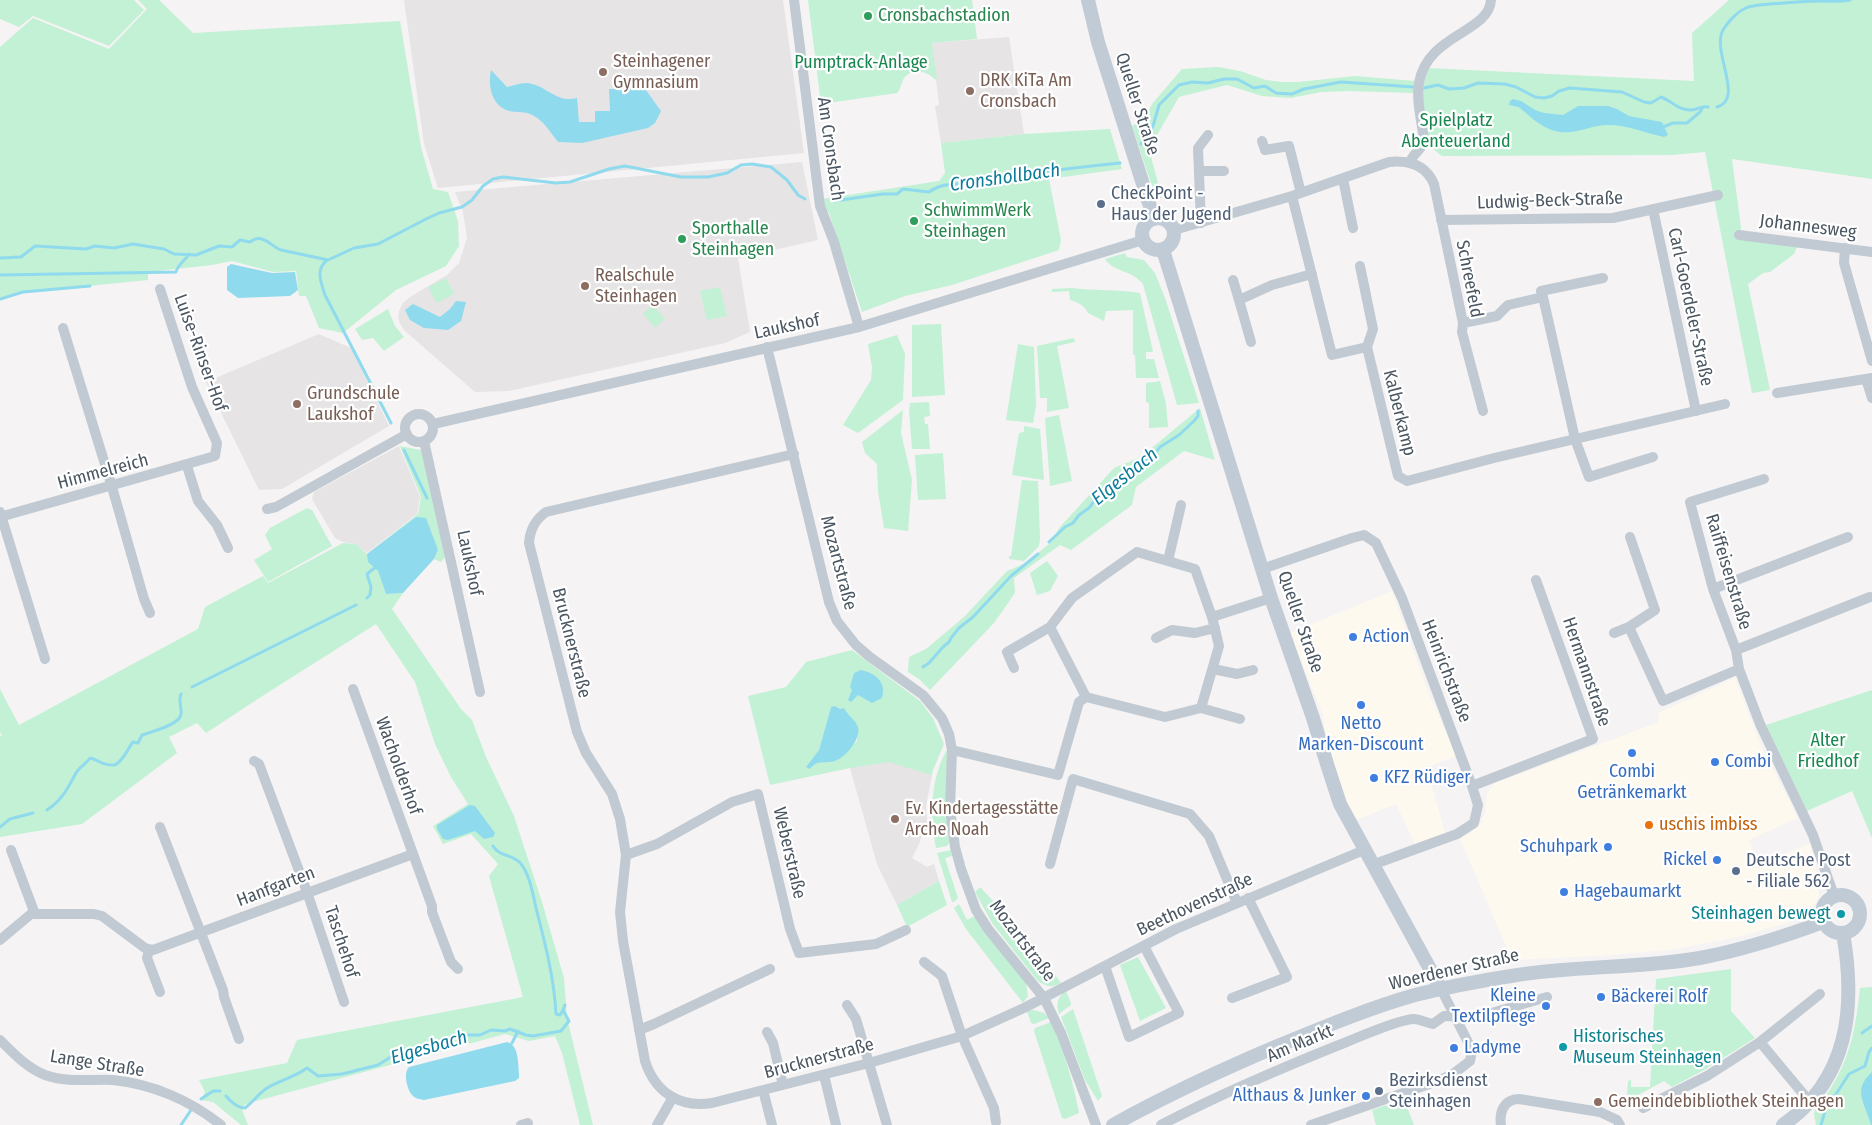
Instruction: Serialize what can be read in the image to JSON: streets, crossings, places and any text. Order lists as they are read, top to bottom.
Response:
{
  "streets": {
    "main road": ["Queller Straße", "Woerdener Straße"],
    "street": [
      "Am Cronsbach",
      "Ludwig-Beck-Straße",
      "Johannesweg",
      "Schreefeld",
      "Carl-Goerdeler-Straße",
      "Laukshof",
      "Luise-Rinser-Hof",
      "Kalberkamp",
      "Himmelreich",
      "Mozartstraße",
      "Raiffeisenstraße",
      "Brucknerstraße",
      "Heinrichstraße",
      "Hermannstraße",
      "Wacholderhof",
      "Weberstraße",
      "Hanfgarten",
      "Beethovenstraße",
      "Taschehof",
      "Am Markt",
      "Lange Straße"
    ]
  },
  "crossings": [
    ["Queller Straße", "Laukshof"],
    ["Queller Straße", "Heinrichstraße"],
    ["Queller Straße", "Beethovenstraße"],
    ["Queller Straße", "Woerdener Straße"],
    ["Am Cronsbach", "Laukshof"],
    ["Ludwig-Beck-Straße", "Schreefeld"],
    ["Ludwig-Beck-Straße", "Carl-Goerdeler-Straße"],
    ["Carl-Goerdeler-Straße", "Kalberkamp"],
    ["Laukshof", "Mozartstraße"],
    ["Luise-Rinser-Hof", "Himmelreich"],
    ["Mozartstraße", "Brucknerstraße"],
    ["Mozartstraße", "Beethovenstraße"],
    ["Raiffeisenstraße", "Woerdener Straße"],
    ["Brucknerstraße", "Weberstraße"],
    ["Brucknerstraße", "Beethovenstraße"],
    ["Heinrichstraße", "Hermannstraße"],
    ["Wacholderhof", "Hanfgarten"],
    ["Hanfgarten", "Taschehof"]
  ],
  "water": ["Cronshollbach", "Elgesbach"],
  "parks": ["Pumptrack-Anlage", "Spielplatz Abenteuerland", "Alter Friedhof"],
  "places": [
    "Cronsbachstadion",
    "Steinhagener Gymnasium",
    "DRK KiTa Am Cronsbach",
    "CheckPoint - Haus der Jugend",
    "SchwimmWerk Steinhagen",
    "Sporthalle Steinhagen",
    "Realschule Steinhagen",
    "Grundschule Laukshof",
    "Action",
    "Netto Marken-Discount",
    "Combi Getränkemarkt",
    "Combi",
    "KFZ Rüdiger",
    "Ev. Kindertagesstätte Arche Noah",
    "uschis imbiss",
    "Schuhpark",
    "Rickel",
    "Deutsche Post - Filiale 562",
    "Hagebaumarkt",
    "Steinhagen bewegt",
    "Bäckerei Rolf",
    "Kleine Textilpflege",
    "Historisches Museum Steinhagen",
    "Ladyme",
    "Bezirksdienst Steinhagen",
    "Althaus & Junker",
    "Gemeindebibliothek Steinhagen"
  ]
}
